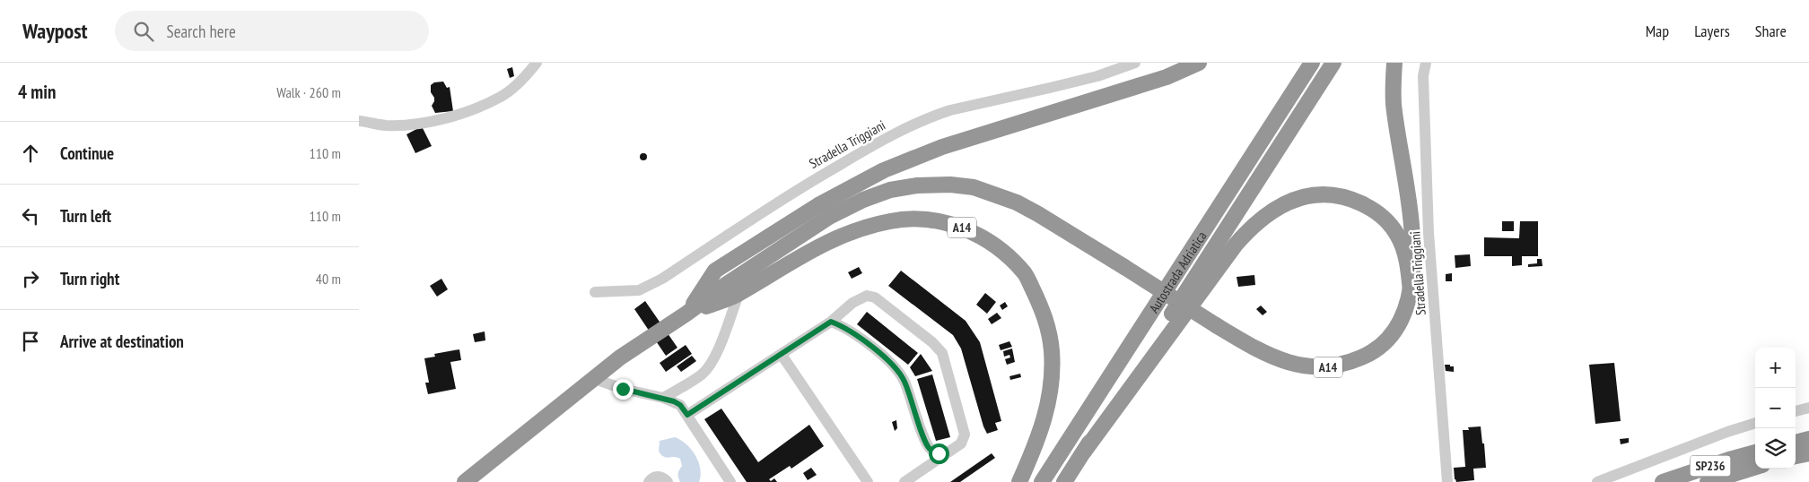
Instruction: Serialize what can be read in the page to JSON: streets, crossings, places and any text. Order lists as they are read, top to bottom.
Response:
{
  "streets": {
    "highway": ["A14", "Autostrada Adriatica", "SP236"],
    "street": ["Stradella Triggiani"]
  },
  "crossings": [
    ["A14", "Autostrada Adriatica"]
  ],
  "page": {
    "header": "Waypost",
    "search": "Search here",
    "nav": ["Map", "Layers", "Share"],
    "heading": ["4 min", "Walk · 260 m"],
    "list": [
      ["Continue", "110 m"],
      ["Turn left", "110 m"],
      ["Turn right", "40 m"],
      "Arrive at destination"
    ],
    "map_buttons": ["+", "−"]
  }
}
